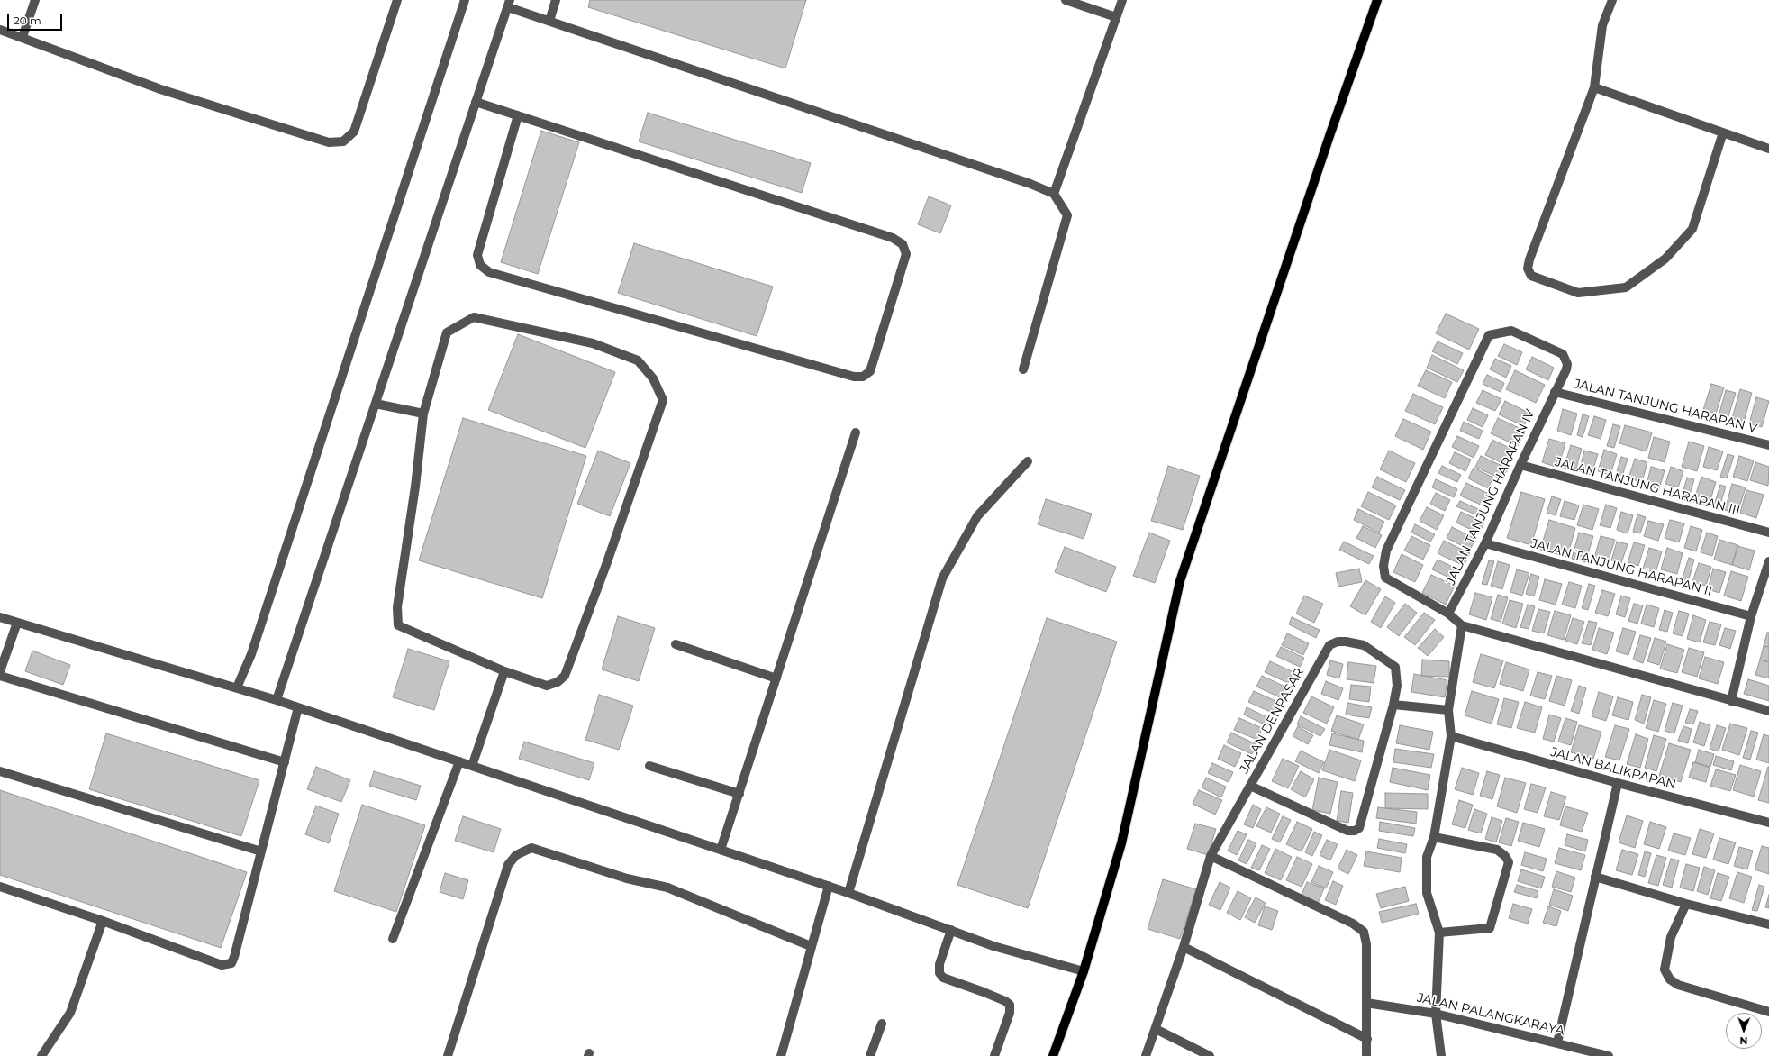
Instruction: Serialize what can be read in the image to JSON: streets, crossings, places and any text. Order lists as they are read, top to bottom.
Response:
{
  "streets": {
    "street": [
      "JALAN TANJUNG HARAPAN V",
      "JALAN TANJUNG HARAPAN III",
      "JALAN TANJUNG HARAPAN IV",
      "JALAN TANJUNG HARAPAN II",
      "JALAN DENPASAR",
      "JALAN BALIKPAPAN",
      "JALAN PALANGKARAYA"
    ]
  },
  "crossings": [
    ["JALAN TANJUNG HARAPAN V", "JALAN TANJUNG HARAPAN IV"],
    ["JALAN TANJUNG HARAPAN III", "JALAN TANJUNG HARAPAN IV"],
    ["JALAN TANJUNG HARAPAN IV", "JALAN TANJUNG HARAPAN II"]
  ],
  "scale_bar": "20 m",
  "north": "bottom"
}
